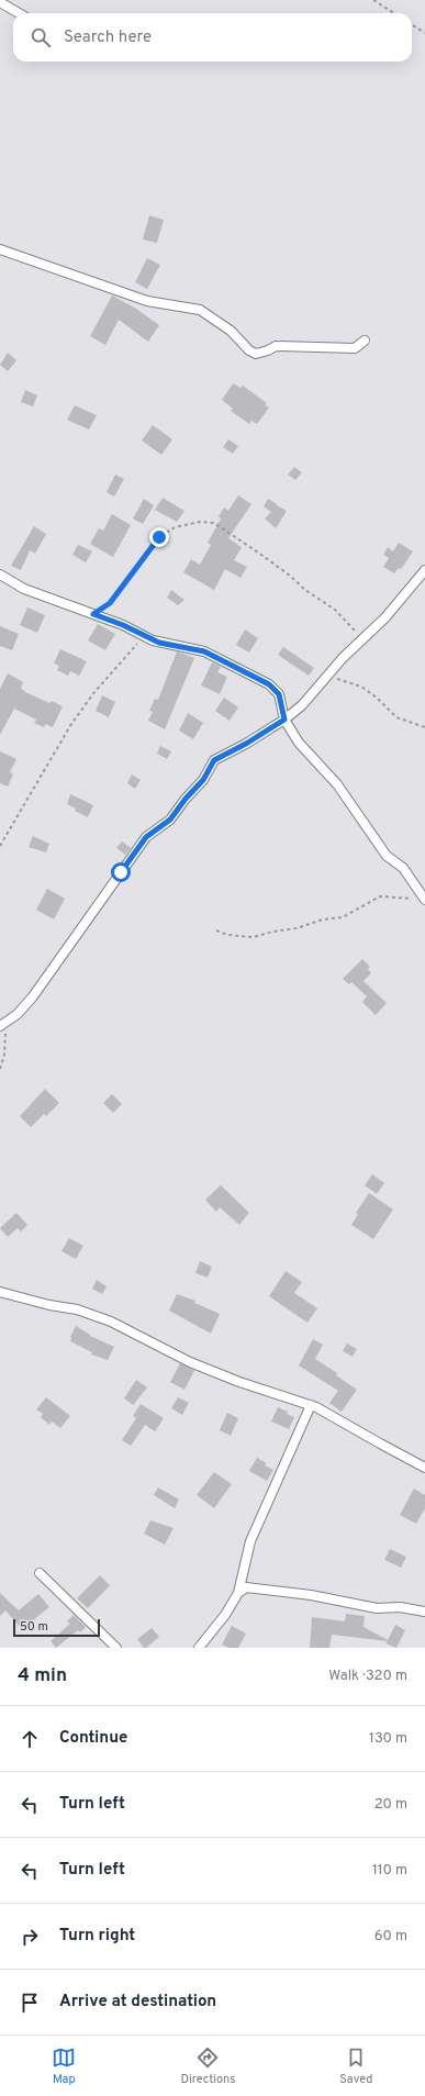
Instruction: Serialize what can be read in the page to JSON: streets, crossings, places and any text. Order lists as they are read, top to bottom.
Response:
{
  "scale_bar": "50 m",
  "page": {
    "search": "Search here",
    "scale": "50 m",
    "heading": ["4 min", "Walk · 320 m"],
    "list": [
      ["Continue", "130 m"],
      ["Turn left", "20 m"],
      ["Turn left", "110 m"],
      ["Turn right", "60 m"],
      "Arrive at destination"
    ],
    "nav": ["Map", "Directions", "Saved"]
  }
}
